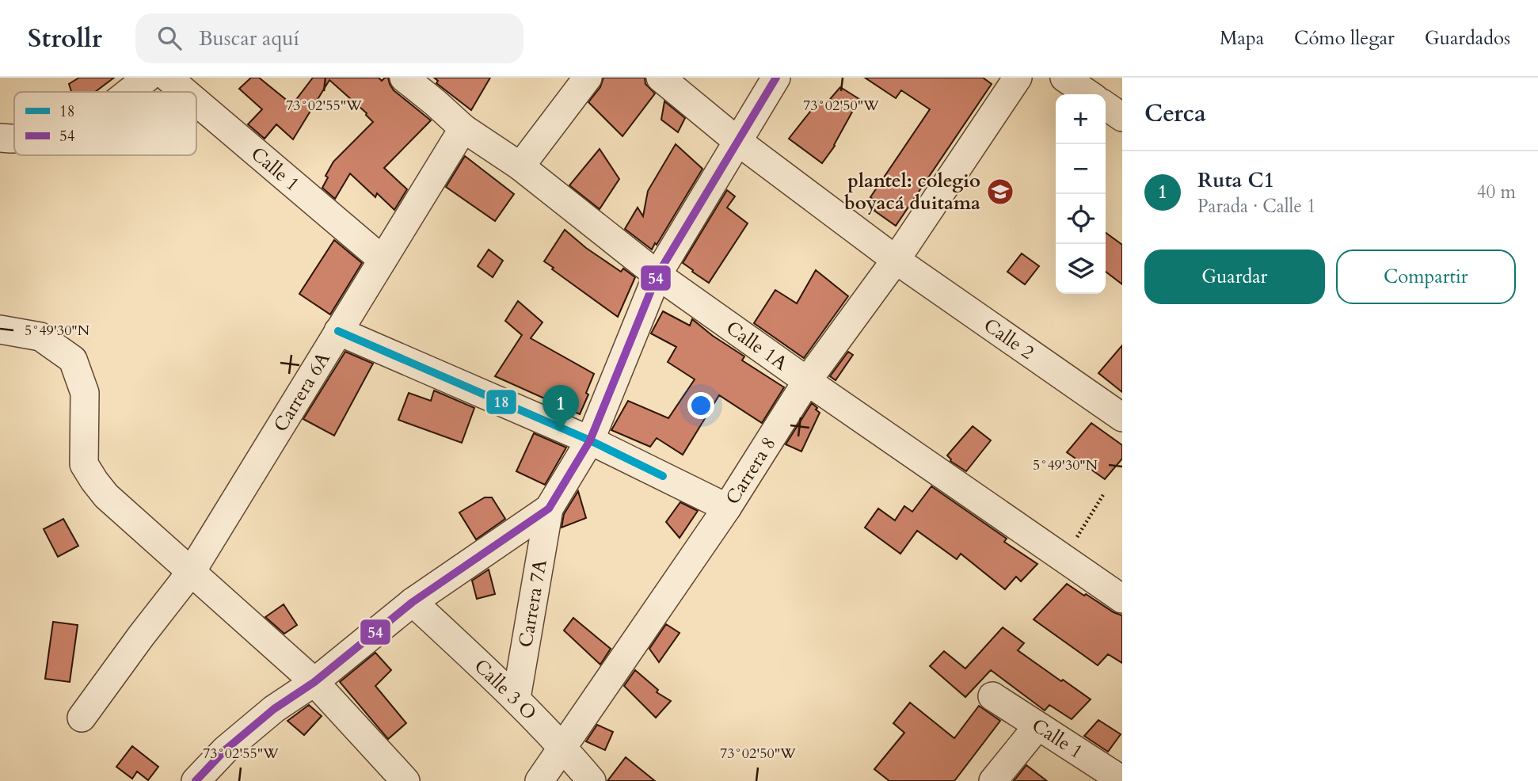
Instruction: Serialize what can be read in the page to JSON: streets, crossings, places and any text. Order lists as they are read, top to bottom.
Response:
{
  "streets": {
    "street": [
      "Calle 1",
      "Calle 2",
      "Calle 1A",
      "Carrera 6A",
      "Carrera 8",
      "Carrera 7A",
      "Calle 3 O"
    ]
  },
  "crossings": [
    ["Calle 1", "Carrera 6A"],
    ["Calle 2", "Carrera 8"],
    ["Calle 1A", "Carrera 6A"],
    ["Calle 1A", "Carrera 8"],
    ["Carrera 8", "Calle 3 O"],
    ["Carrera 7A", "Calle 3 O"]
  ],
  "places": {
    "school or university": ["plantel: colegio boyacá duitama"]
  },
  "lines": ["transit line 54", "transit line 18"],
  "legend": ["18", "54"],
  "page": {
    "header": "Strollr",
    "search": "Buscar aquí",
    "nav": ["Mapa", "Cómo llegar", "Guardados"],
    "heading": "Cerca",
    "map_buttons": ["+", "−"],
    "list": [
      {
        "mark": "1",
        "name": "Ruta C1",
        "note": "Parada · Calle 1",
        "value": "40 m"
      }
    ],
    "buttons": ["Guardar", "Compartir"],
    "pins": "1"
  },
  "coordinates": ["73°02'55\"W", "73°02'50\"W", "5°49'30\"N"]
}
